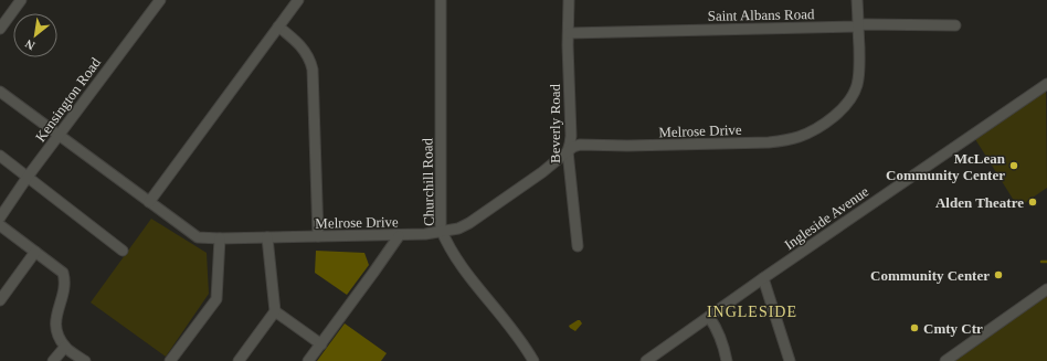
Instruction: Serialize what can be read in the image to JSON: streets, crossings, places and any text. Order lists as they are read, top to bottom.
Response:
{
  "streets": {
    "street": [
      "Saint Albans Road",
      "Kensington Road",
      "Beverly Road",
      "Melrose Drive",
      "Churchill Road",
      "Ingleside Avenue"
    ]
  },
  "crossings": [
    ["Saint Albans Road", "Beverly Road"],
    ["Saint Albans Road", "Melrose Drive"],
    ["Kensington Road", "Melrose Drive"],
    ["Beverly Road", "Melrose Drive"],
    ["Melrose Drive", "Churchill Road"]
  ],
  "districts": ["INGLESIDE"],
  "places": [
    "McLean Community Center",
    "Alden Theatre",
    "Community Center",
    "Cmty Ctr"
  ],
  "north": "bottom left"
}
